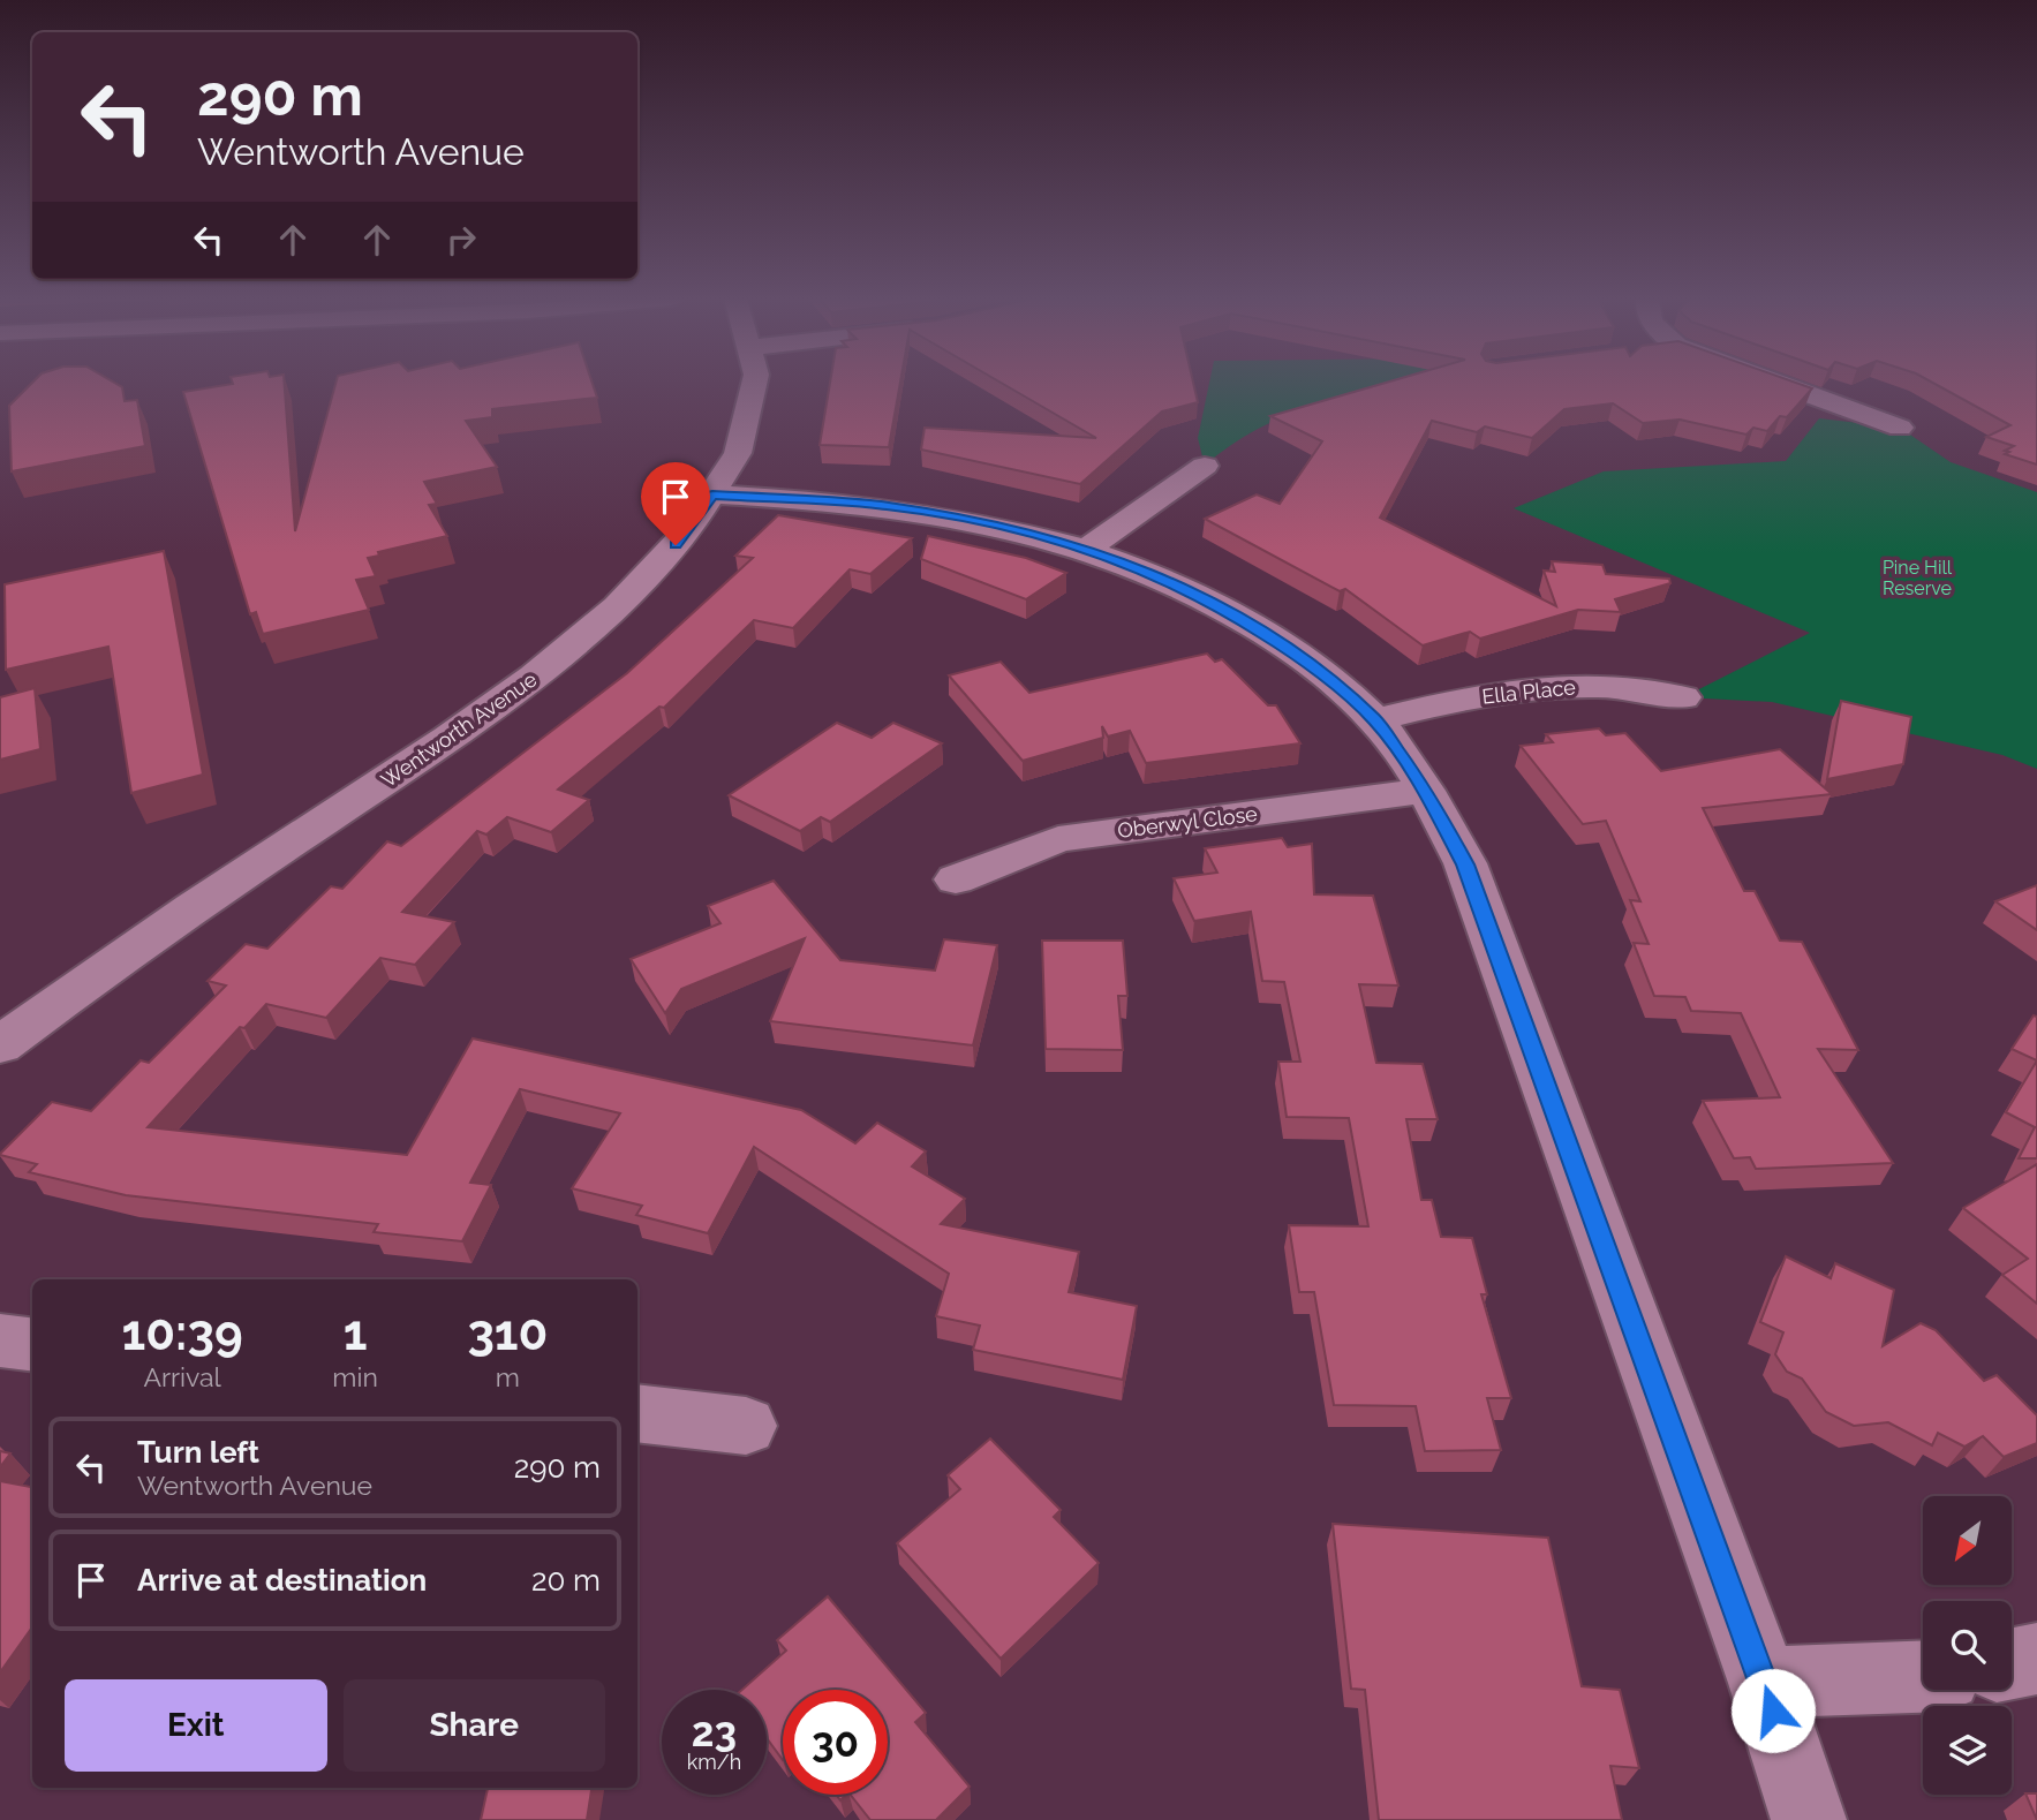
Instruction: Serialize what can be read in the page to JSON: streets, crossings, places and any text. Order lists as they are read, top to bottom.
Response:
{
  "streets": {
    "street": ["Ella Place", "Wentworth Avenue", "Oberwyl Close"]
  },
  "parks": ["Pine Hill Reserve"],
  "north": "bottom left",
  "page": {
    "turn": ["290 m", "Wentworth Avenue"],
    "eta": [
      "10:39",
      "Arrival",
      "1",
      "min",
      "310",
      "m"
    ],
    "list": [
      {
        "name": "Turn left",
        "note": "Wentworth Avenue",
        "value": "290 m"
      },
      {
        "name": "Arrive at destination",
        "value": "20 m"
      }
    ],
    "buttons": ["Exit", "Share"],
    "speed": "23 km/h",
    "limit": "30"
  }
}
